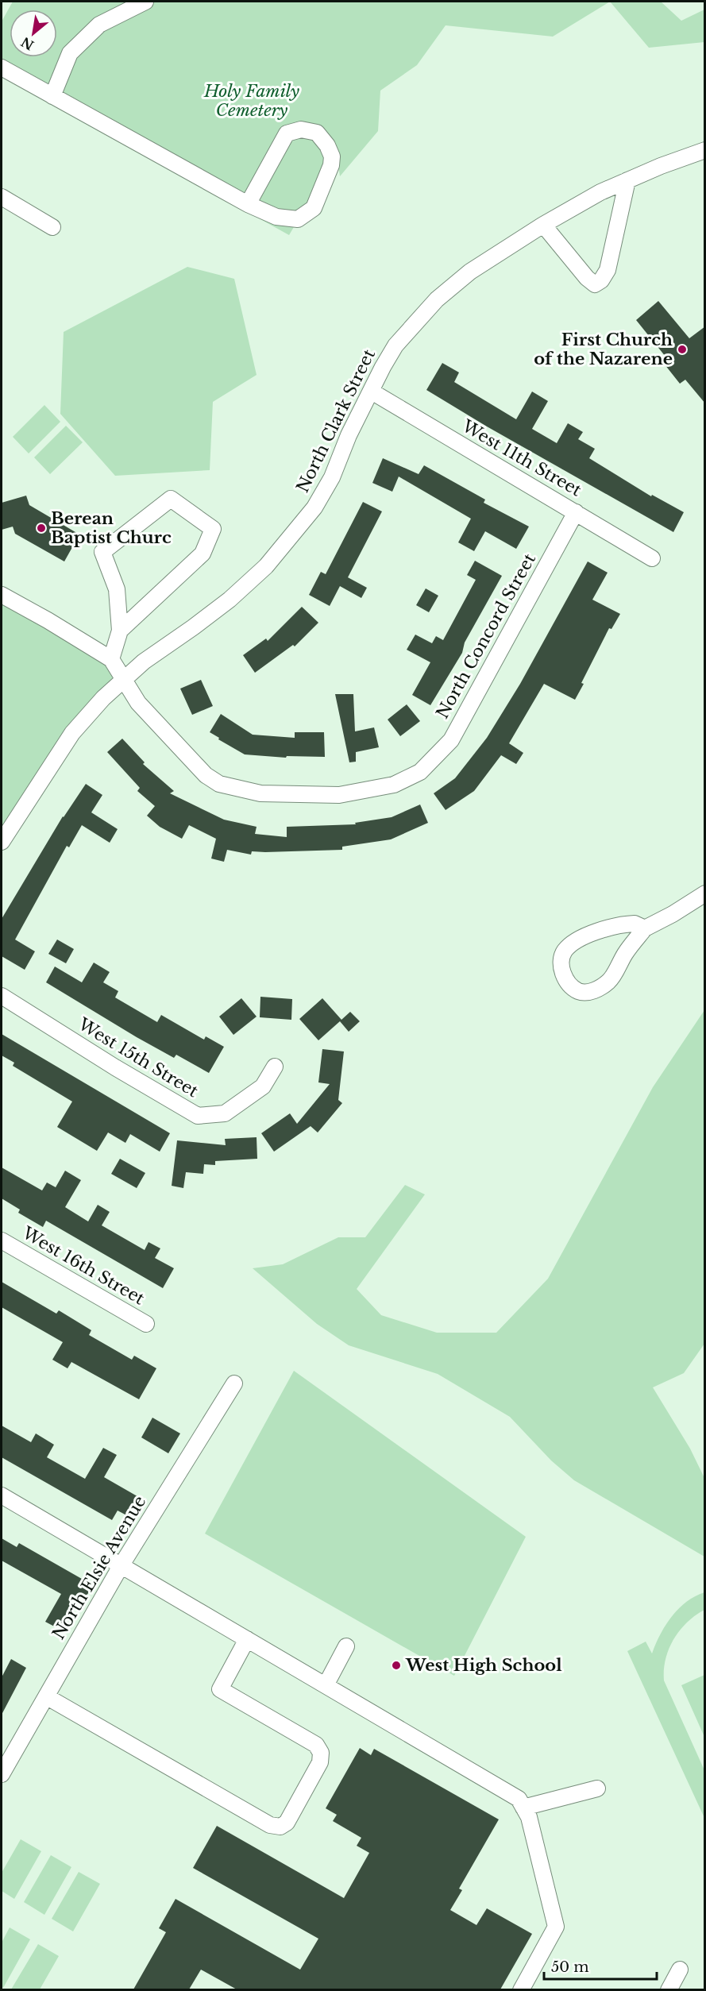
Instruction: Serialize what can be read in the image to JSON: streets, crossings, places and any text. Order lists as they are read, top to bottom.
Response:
{
  "streets": {
    "street": [
      "North Clark Street",
      "West 11th Street",
      "North Concord Street",
      "West 15th Street",
      "West 16th Street",
      "North Elsie Avenue"
    ]
  },
  "crossings": [
    ["North Clark Street", "West 11th Street"],
    ["North Clark Street", "North Concord Street"],
    ["West 11th Street", "North Concord Street"]
  ],
  "parks": ["Holy Family Cemetery"],
  "places": ["First Church of the Nazarene", "Berean Baptist Churc", "West High School"],
  "scale_bar": "50 m",
  "north": "bottom left"
}
